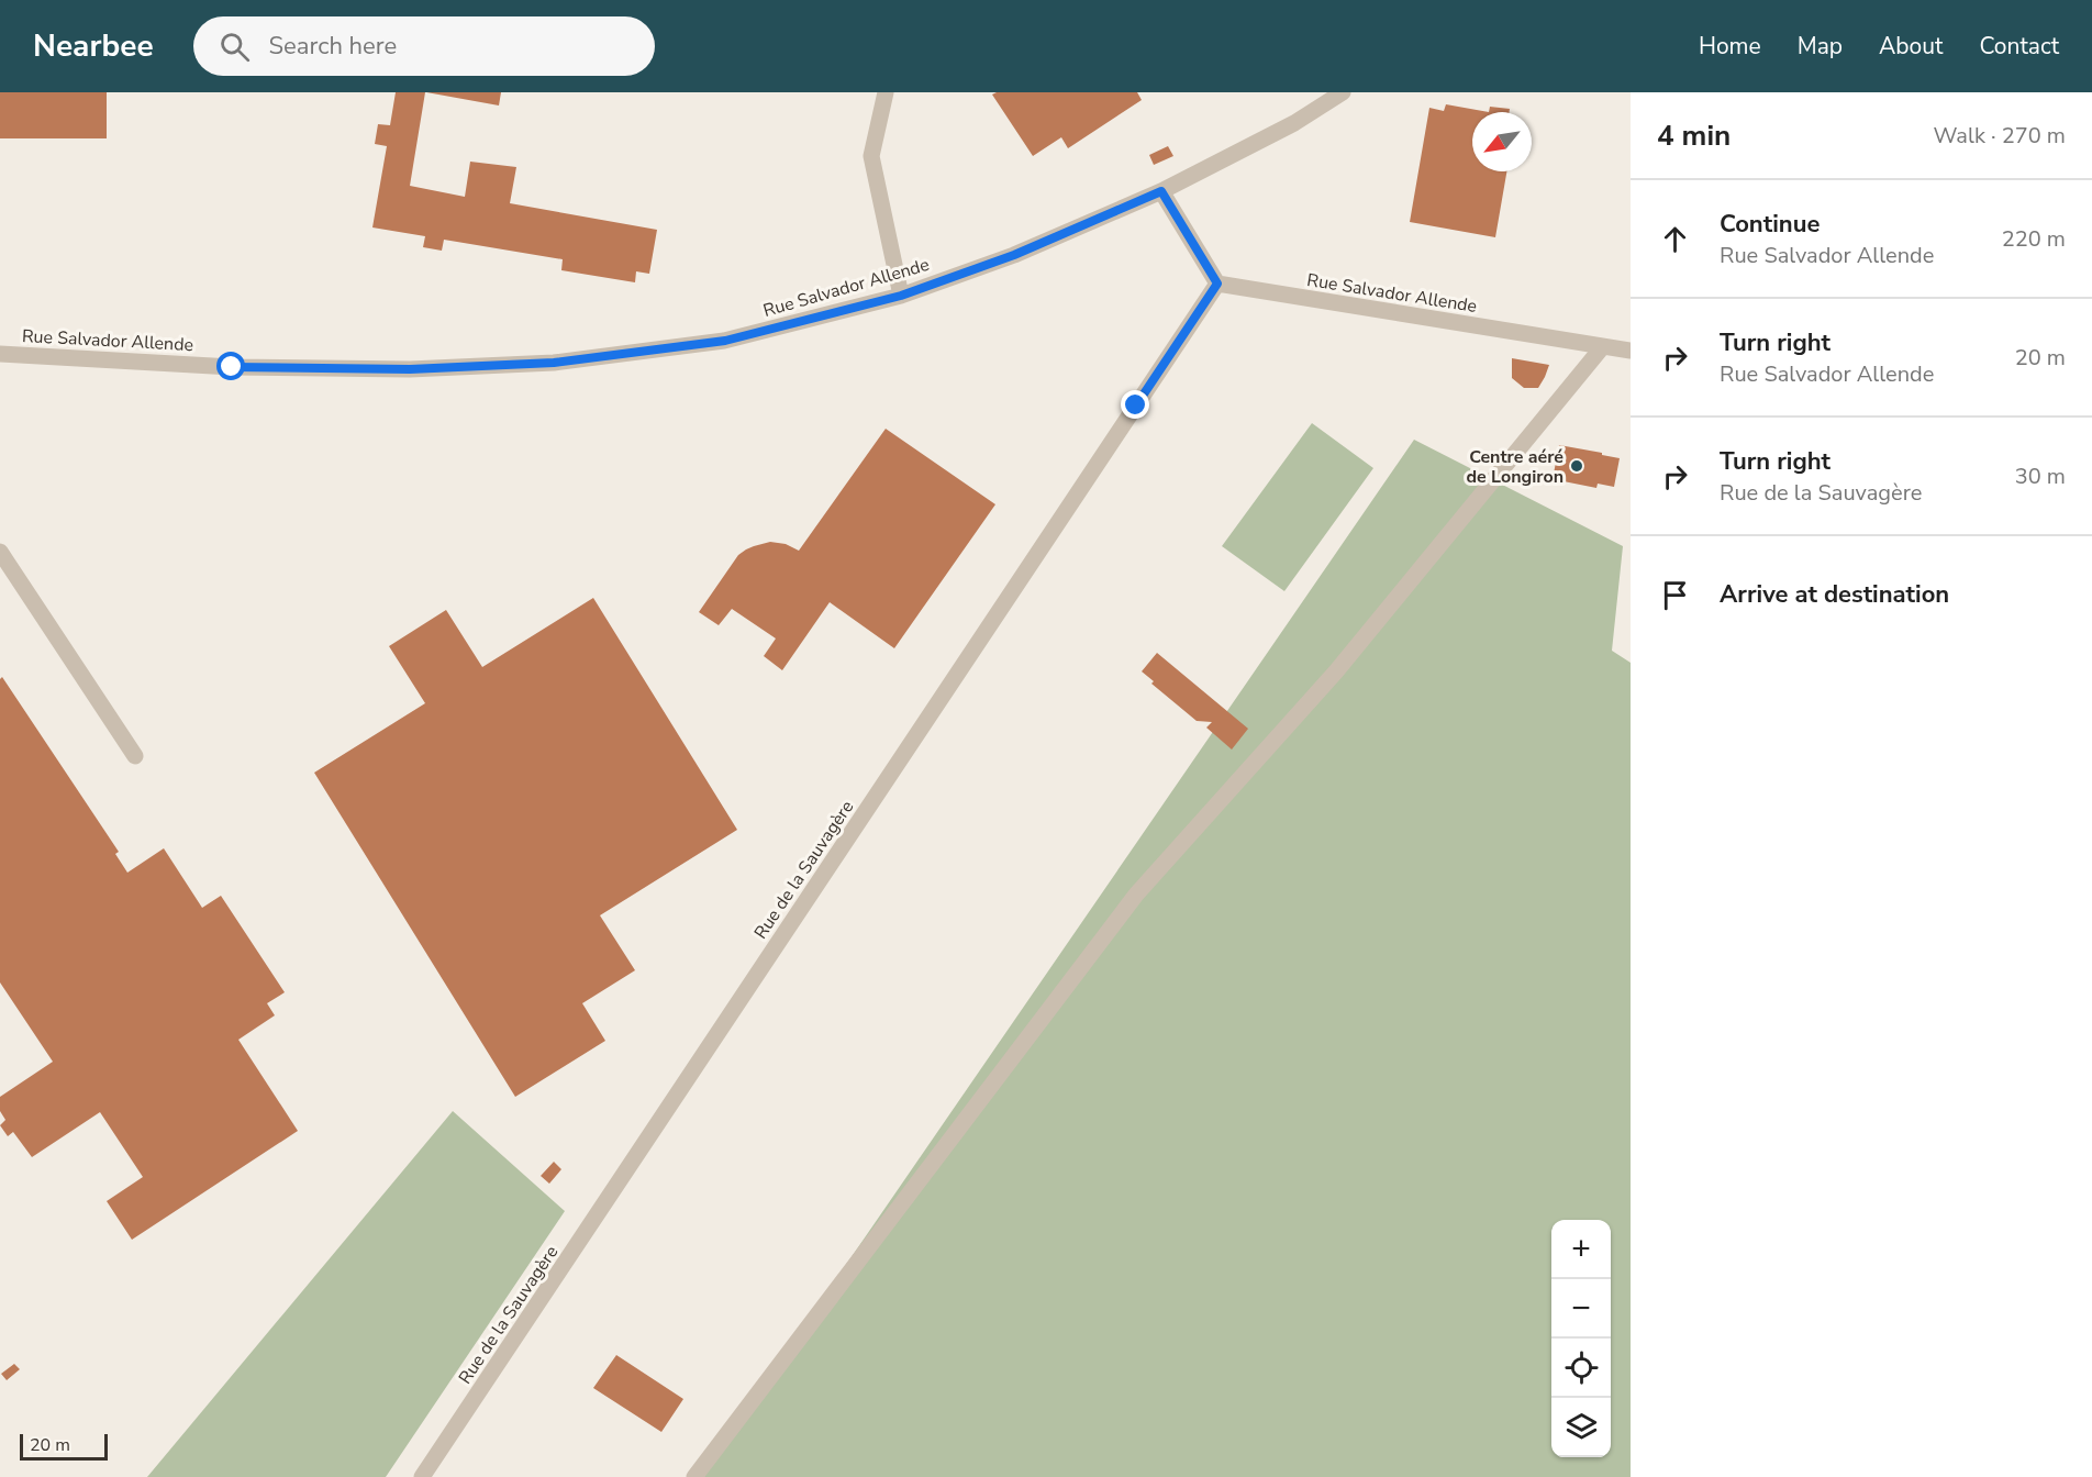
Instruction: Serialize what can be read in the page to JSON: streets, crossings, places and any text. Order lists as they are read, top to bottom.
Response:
{
  "streets": {
    "street": ["Rue Salvador Allende", "Rue de la Sauvagère"]
  },
  "crossings": [
    ["Rue Salvador Allende", "Rue de la Sauvagère"]
  ],
  "places": ["Centre aéré de Longiron"],
  "scale_bar": "20 m",
  "north": "bottom left",
  "page": {
    "header": "Nearbee",
    "search": "Search here",
    "nav": [
      "Home",
      "Map",
      "About",
      "Contact"
    ],
    "heading": ["4 min", "Walk · 270 m"],
    "list": [
      ["Continue", "Rue Salvador Allende", "220 m"],
      ["Turn right", "Rue Salvador Allende", "20 m"],
      ["Turn right", "Rue de la Sauvagère", "30 m"],
      "Arrive at destination"
    ],
    "map_buttons": ["+", "−"],
    "scale": "20 m"
  }
}
